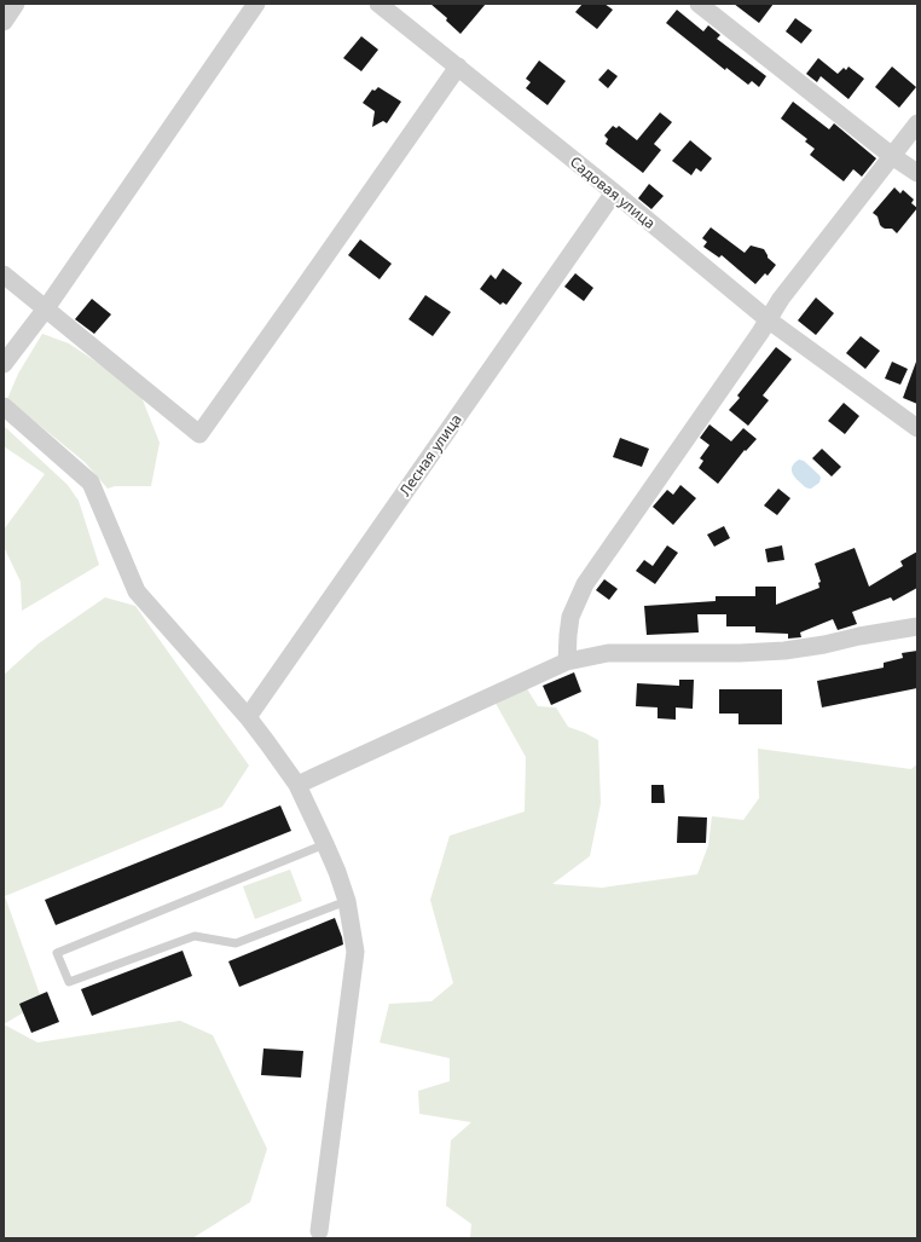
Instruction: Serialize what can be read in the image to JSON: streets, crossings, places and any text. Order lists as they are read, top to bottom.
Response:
{
  "streets": {
    "street": ["Садовая улица", "Лесная улица"]
  },
  "crossings": [
    ["Садовая улица", "Лесная улица"]
  ]
}
